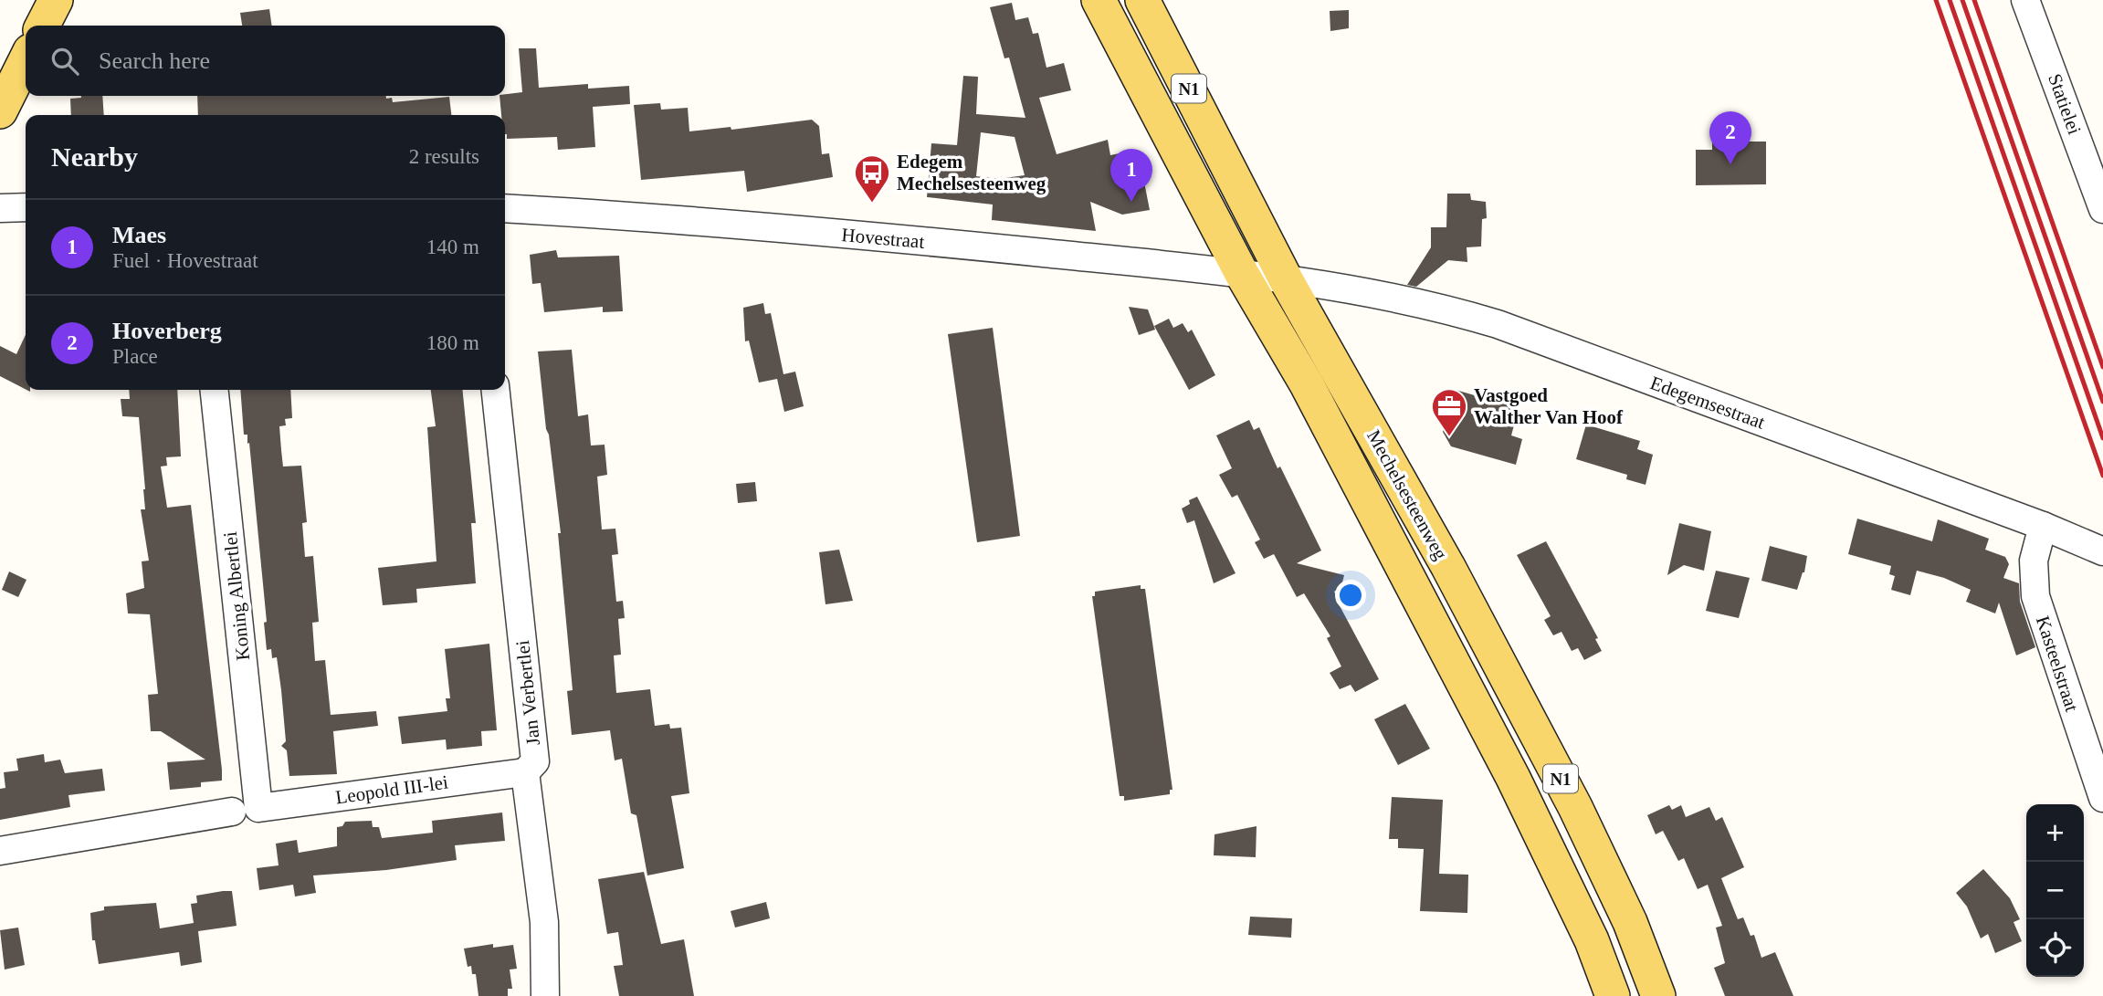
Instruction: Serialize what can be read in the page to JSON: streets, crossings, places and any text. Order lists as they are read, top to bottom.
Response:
{
  "streets": {
    "main road": ["N1", "Mechelsesteenweg"],
    "street": [
      "Statielei",
      "Hovestraat",
      "Edegemsestraat",
      "Koning Albertlei",
      "Kasteelstraat",
      "Jan Verbertlei",
      "Leopold III-lei"
    ]
  },
  "crossings": [
    ["Hovestraat", "Edegemsestraat"],
    ["Hovestraat", "Mechelsesteenweg"],
    ["Edegemsestraat", "Mechelsesteenweg"],
    ["Edegemsestraat", "Kasteelstraat"],
    ["Koning Albertlei", "Leopold III-lei"],
    ["Jan Verbertlei", "Leopold III-lei"]
  ],
  "places": {
    "bus stop": ["Edegem Mechelsesteenweg"],
    "office": ["Vastgoed Walther Van Hoof"]
  },
  "page": {
    "search": "Search here",
    "pins": ["2", "1"],
    "heading": ["Nearby", "2 results"],
    "list": [
      {
        "mark": "1",
        "name": "Maes",
        "note": "Fuel · Hovestraat",
        "value": "140 m"
      },
      {
        "mark": "2",
        "name": "Hoverberg",
        "note": "Place",
        "value": "180 m"
      }
    ],
    "map_buttons": ["+", "−"]
  }
}
